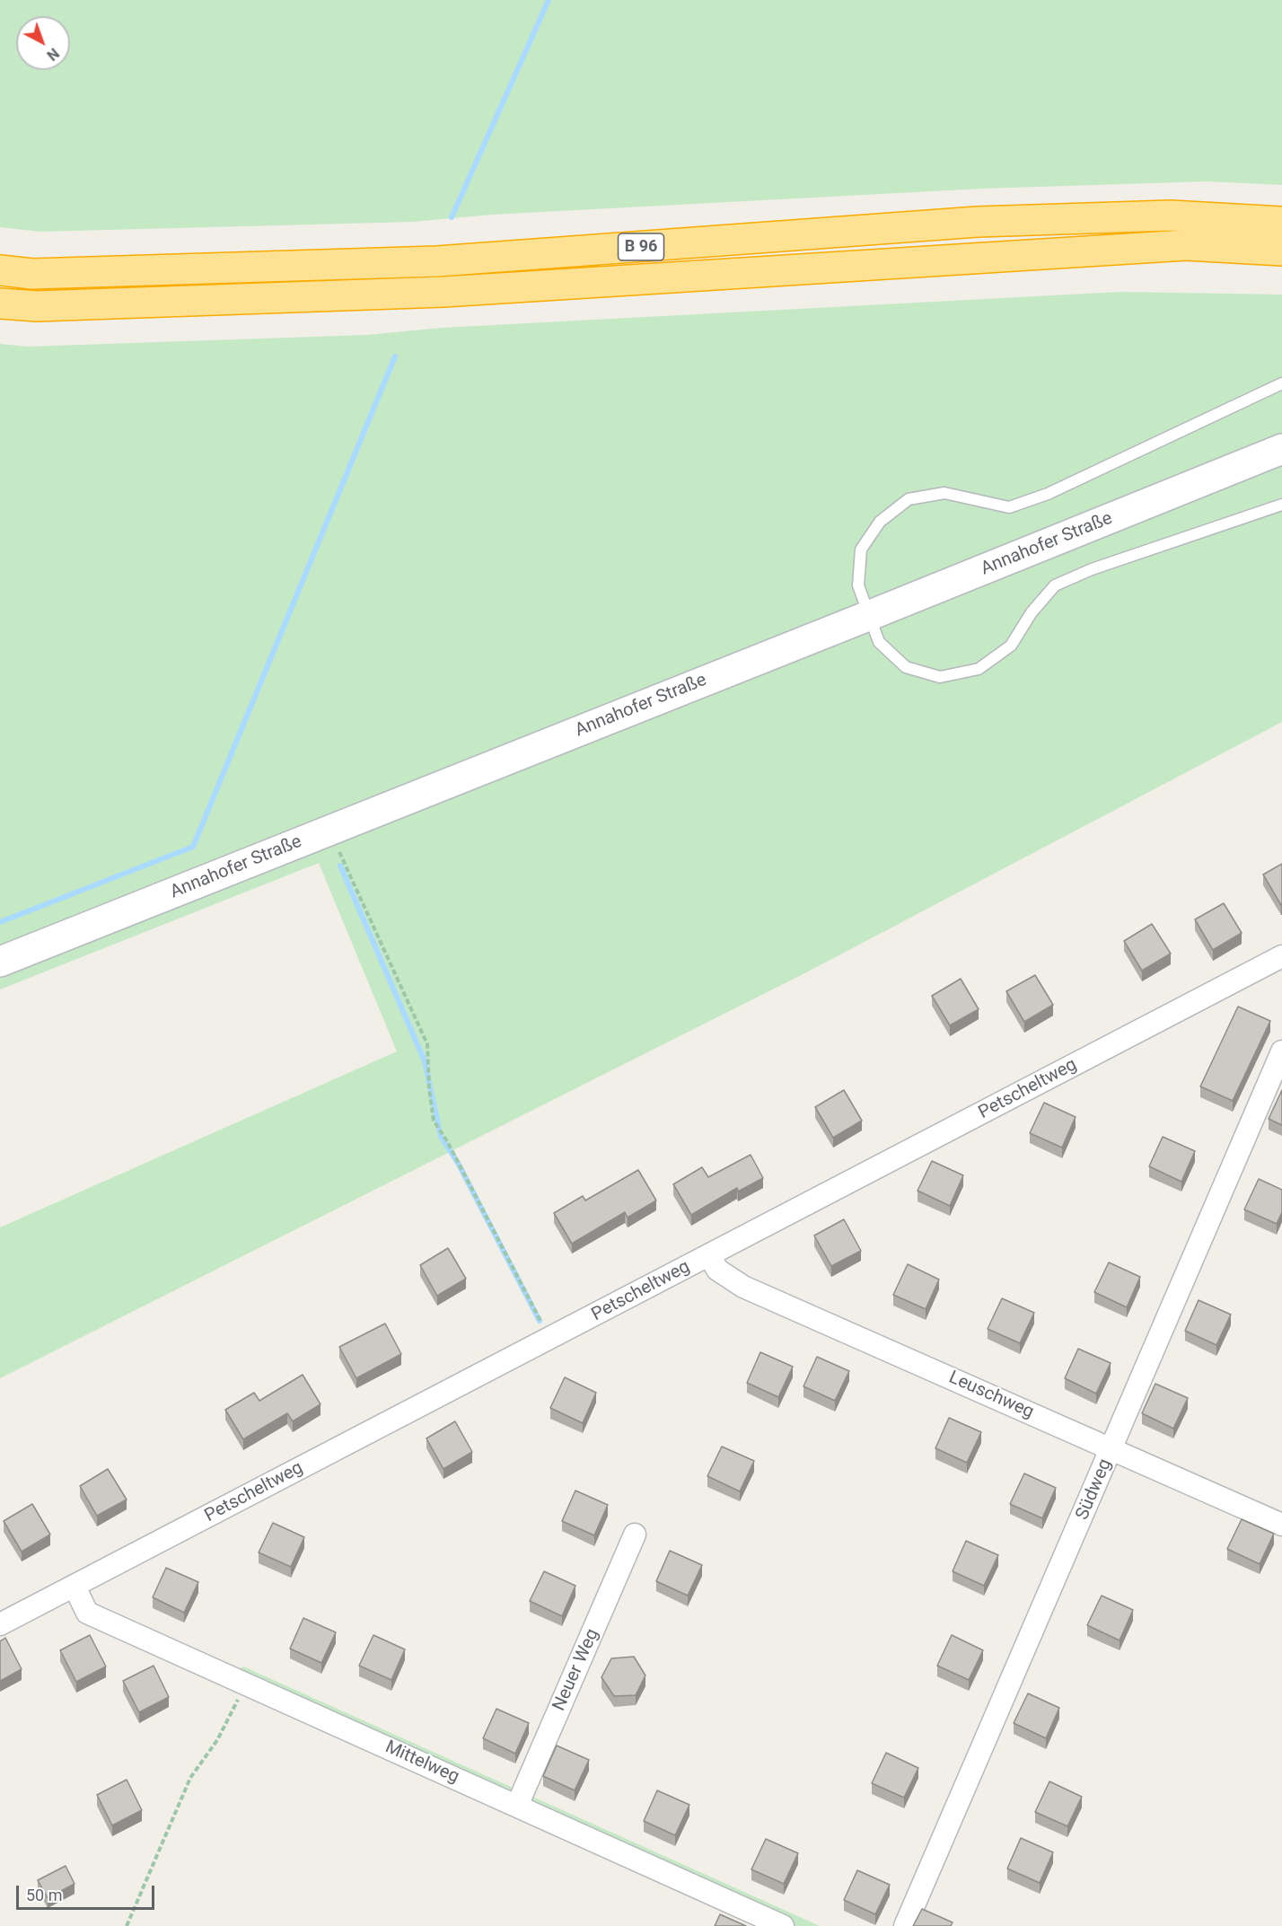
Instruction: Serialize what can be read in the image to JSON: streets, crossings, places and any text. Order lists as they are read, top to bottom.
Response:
{
  "streets": {
    "highway": ["B 96"],
    "street": [
      "Annahofer Straße",
      "Petscheltweg",
      "Leuschweg",
      "Südweg",
      "Neuer Weg",
      "Mittelweg"
    ]
  },
  "crossings": [
    ["Petscheltweg", "Leuschweg"],
    ["Petscheltweg", "Mittelweg"],
    ["Leuschweg", "Südweg"],
    ["Neuer Weg", "Mittelweg"]
  ],
  "scale_bar": "50 m",
  "north": "bottom right"
}
